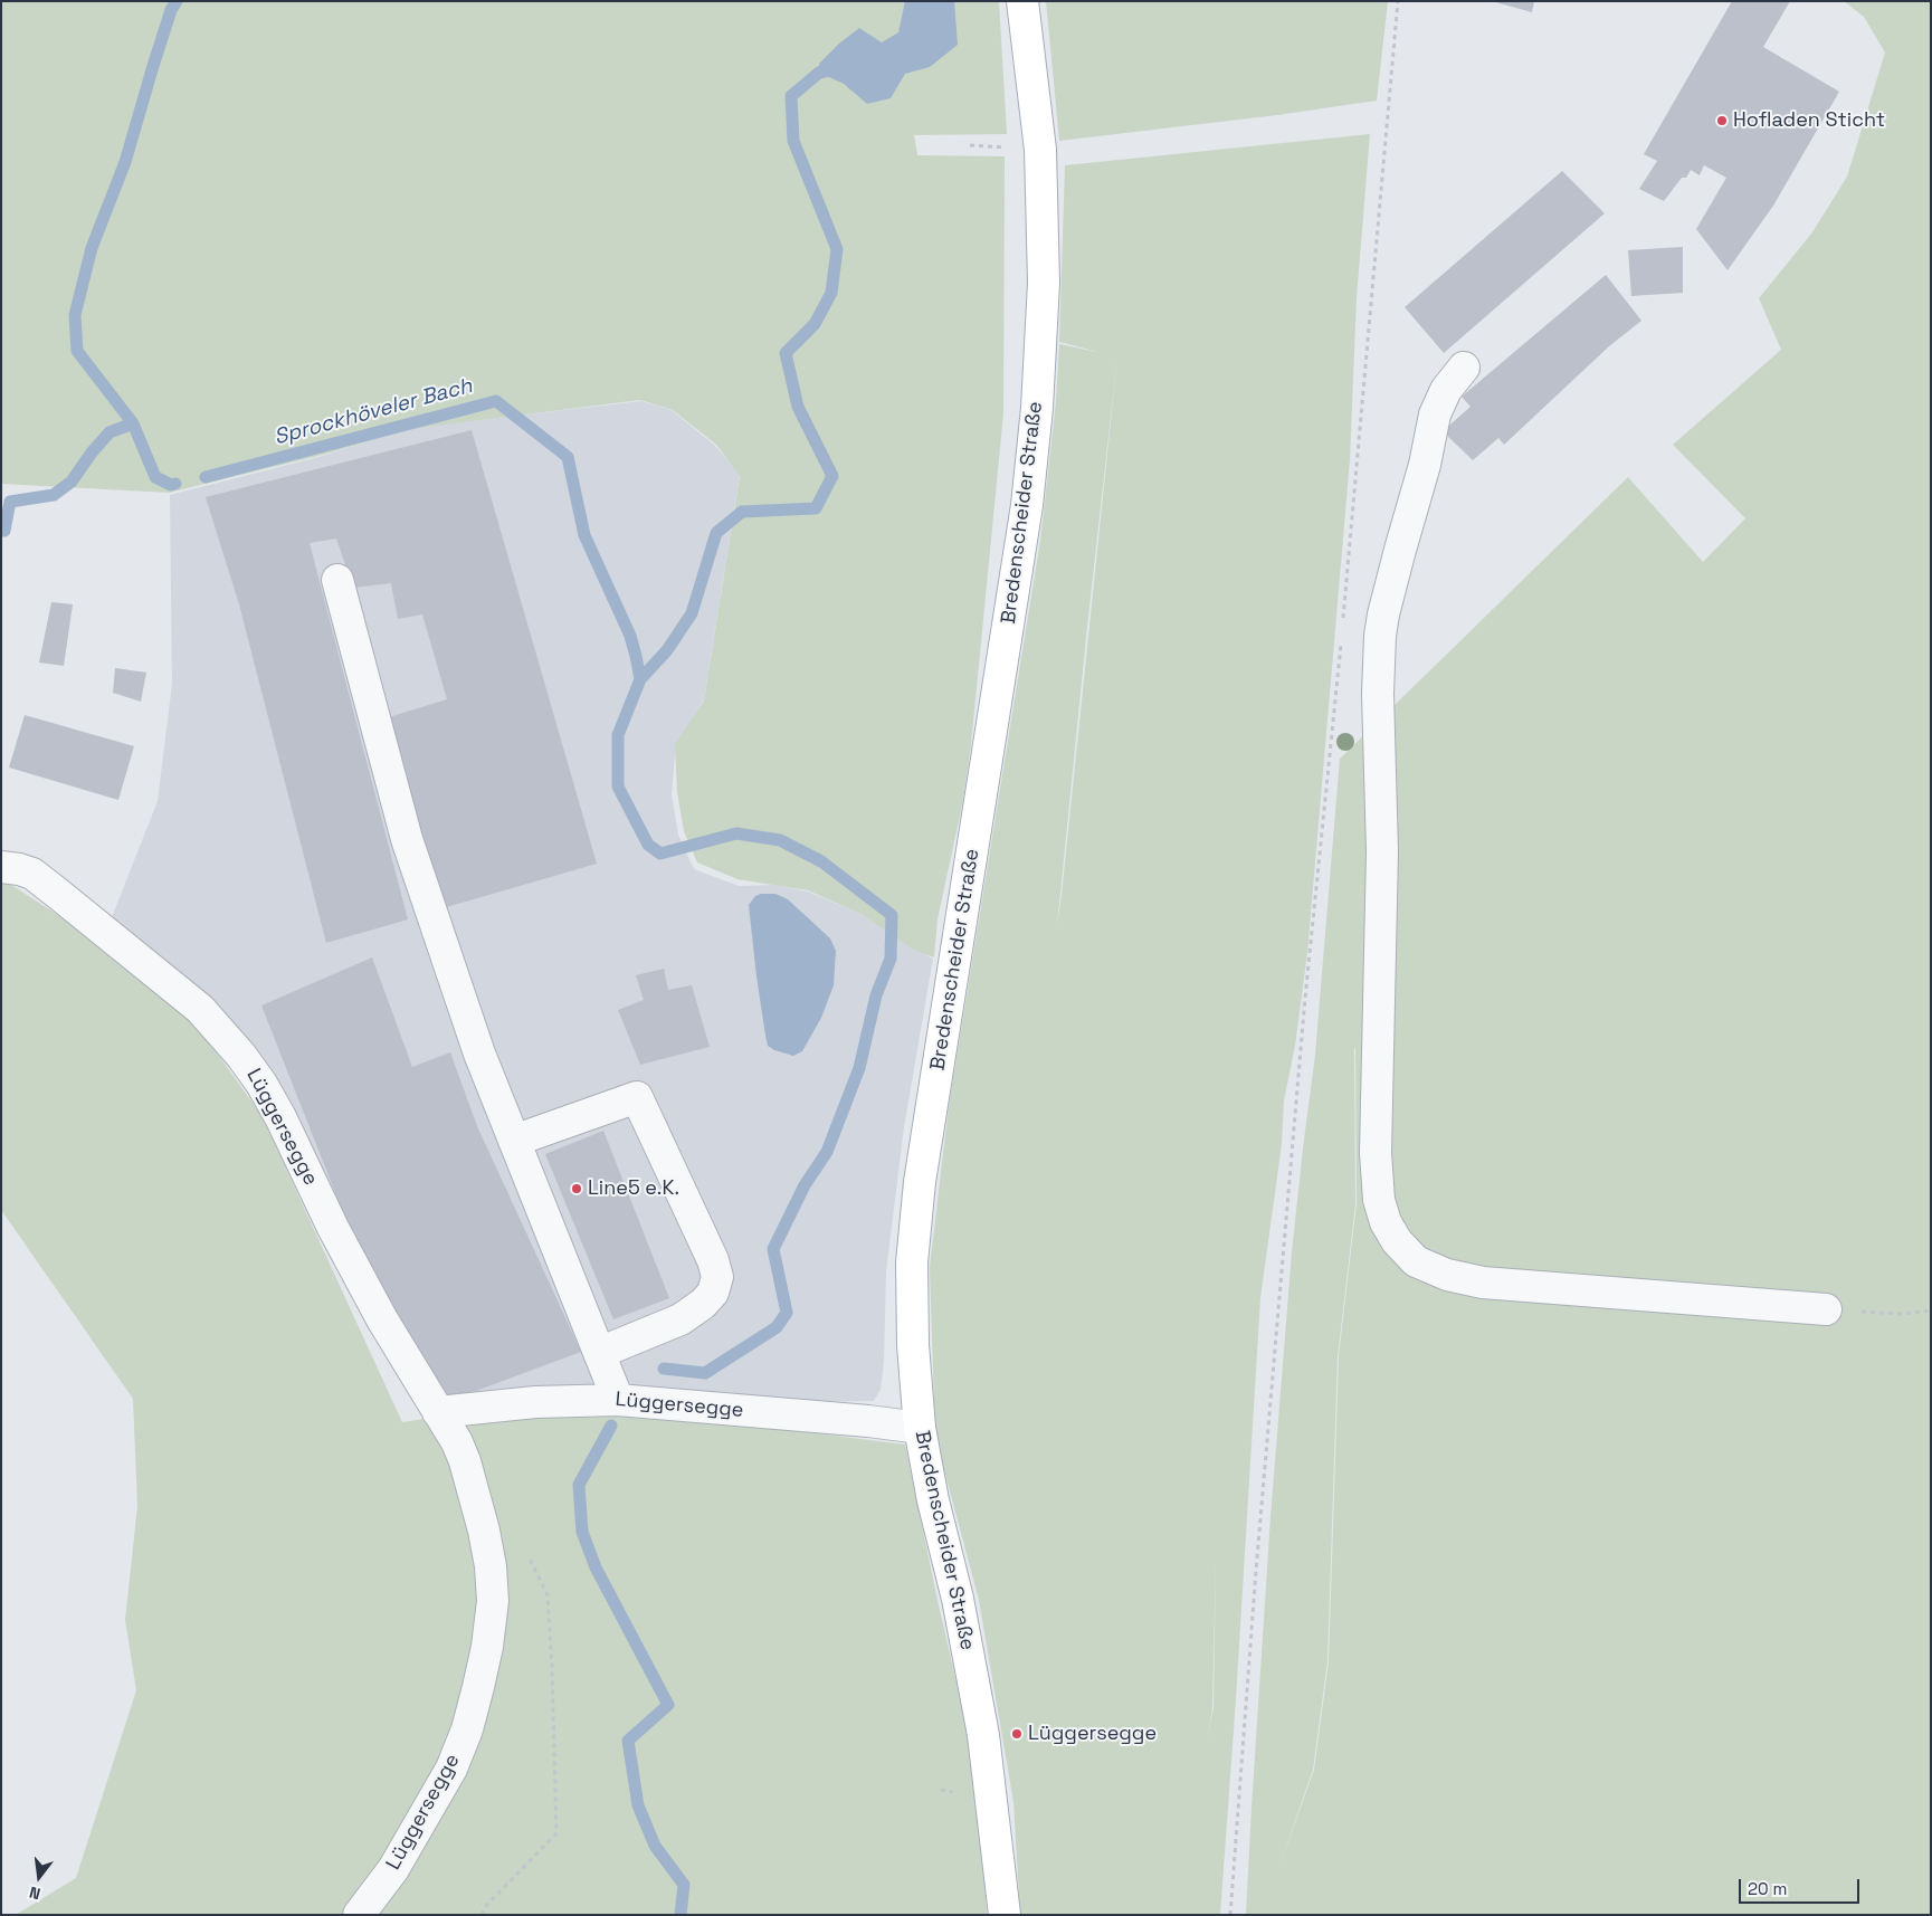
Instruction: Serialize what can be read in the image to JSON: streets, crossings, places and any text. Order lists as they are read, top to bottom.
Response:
{
  "streets": {
    "main road": ["Bredenscheider Straße"],
    "street": ["Lüggersegge"]
  },
  "crossings": [
    ["Bredenscheider Straße", "Lüggersegge"]
  ],
  "water": ["Sprockhöveler Bach"],
  "places": ["Hofladen Sticht", "Line5 e.K.", "Lüggersegge"],
  "scale_bar": "20 m",
  "north": "bottom"
}
